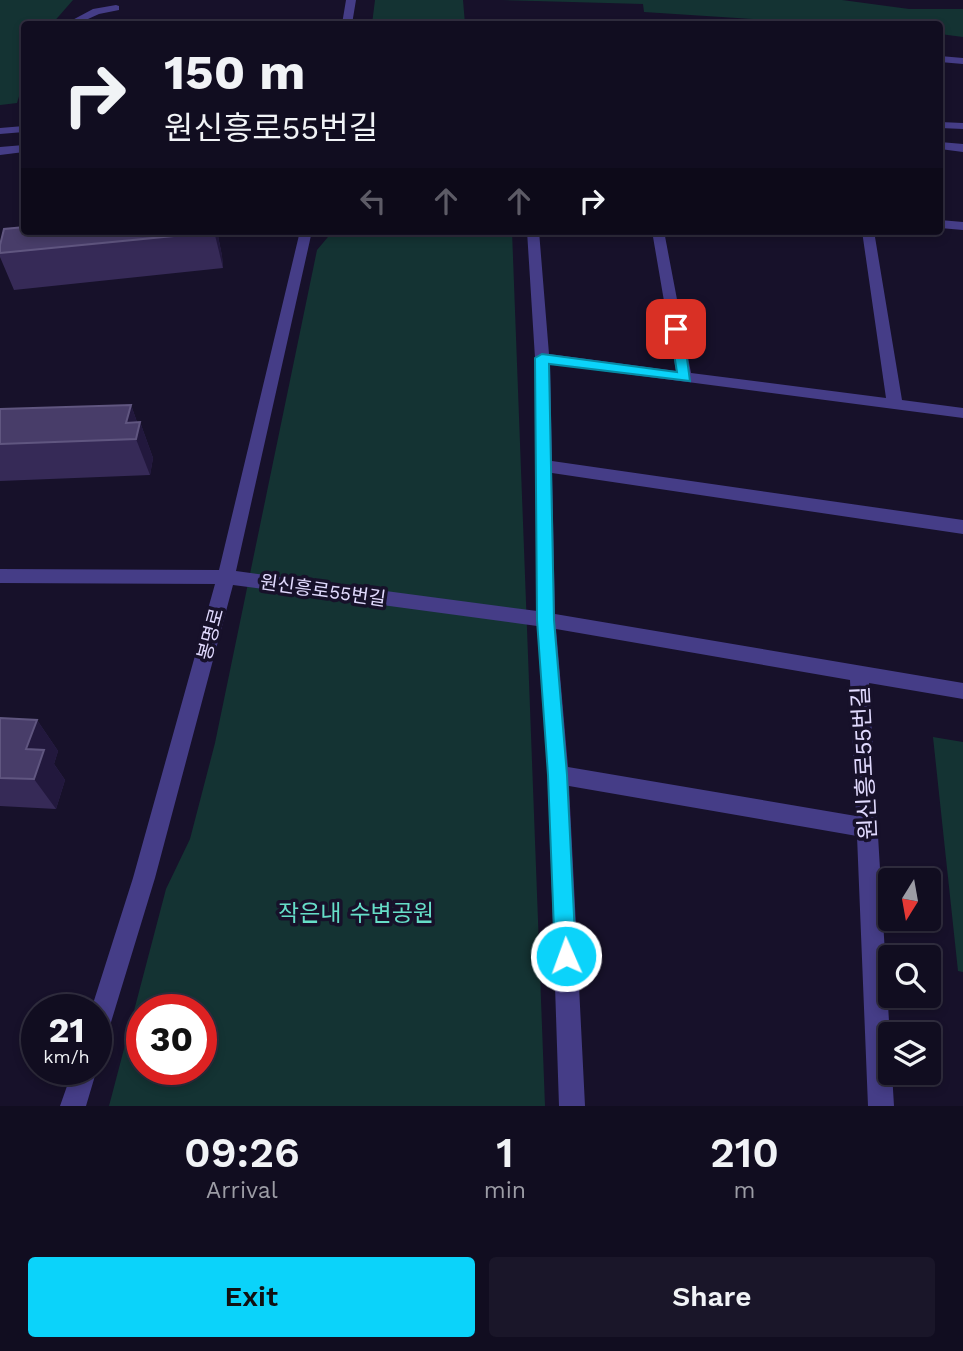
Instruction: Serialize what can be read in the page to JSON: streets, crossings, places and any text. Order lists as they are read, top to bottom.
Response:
{
  "streets": {
    "street": ["원신흥로55번길", "봉명로"]
  },
  "crossings": [
    ["원신흥로55번길", "봉명로"]
  ],
  "parks": ["작은내 수변공원"],
  "north": "bottom",
  "page": {
    "turn": ["150 m", "원신흥로55번길"],
    "speed": "21 km/h",
    "limit": "30",
    "eta": [
      "09:26",
      "Arrival",
      "1",
      "min",
      "210",
      "m"
    ],
    "buttons": ["Exit", "Share"]
  }
}
